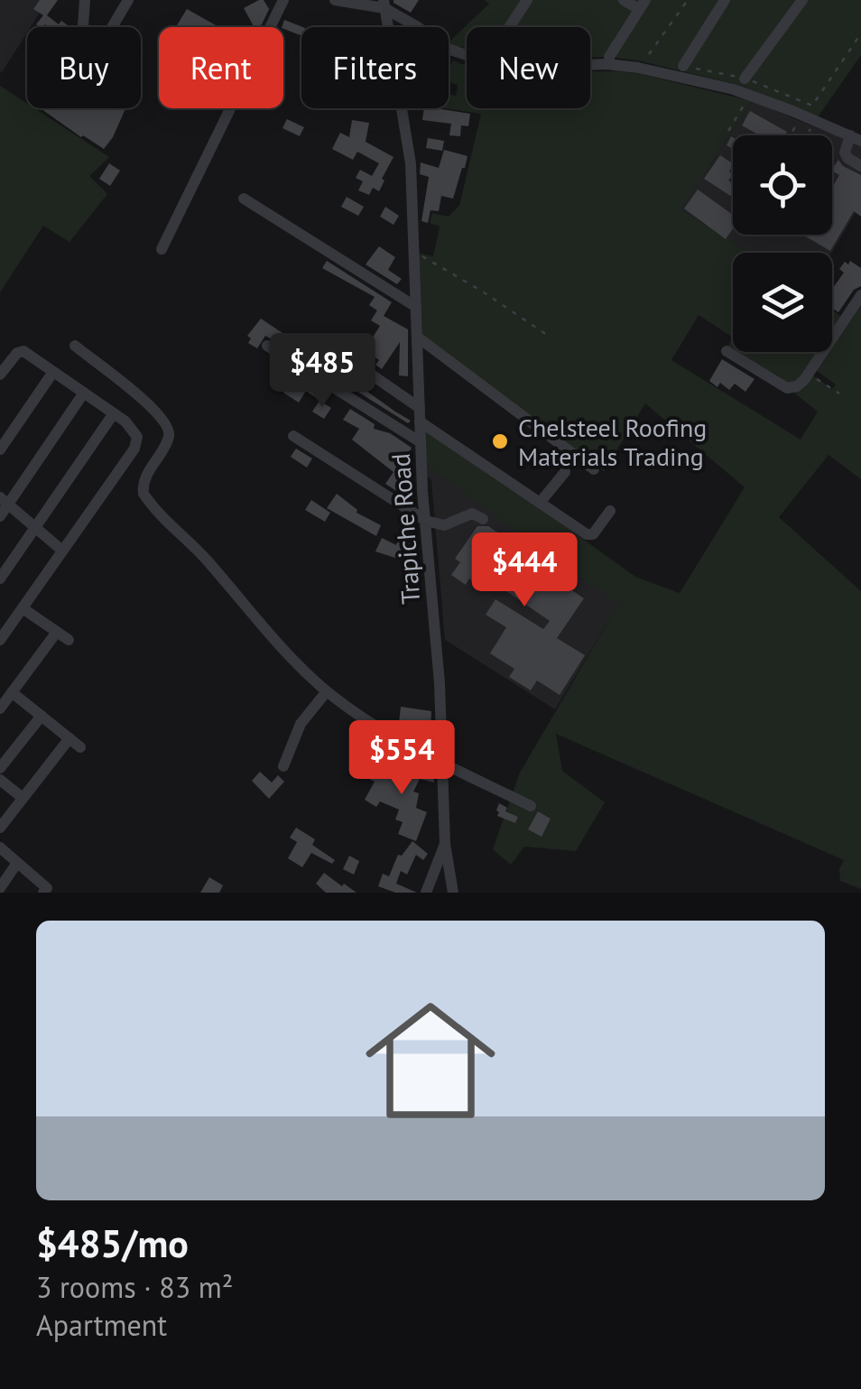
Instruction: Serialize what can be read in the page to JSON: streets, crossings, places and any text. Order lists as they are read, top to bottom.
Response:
{
  "streets": {
    "street": ["Trapiche Road"]
  },
  "places": ["Chelsteel Roofing Materials Trading"],
  "page": {
    "chip": [
      "Buy",
      "Rent",
      "Filters",
      "New"
    ],
    "price": ["$485", "$444", "$554"],
    "list": [
      {
        "name": "$485/mo",
        "note": "3 rooms · 83 m² · Apartment"
      }
    ]
  }
}
